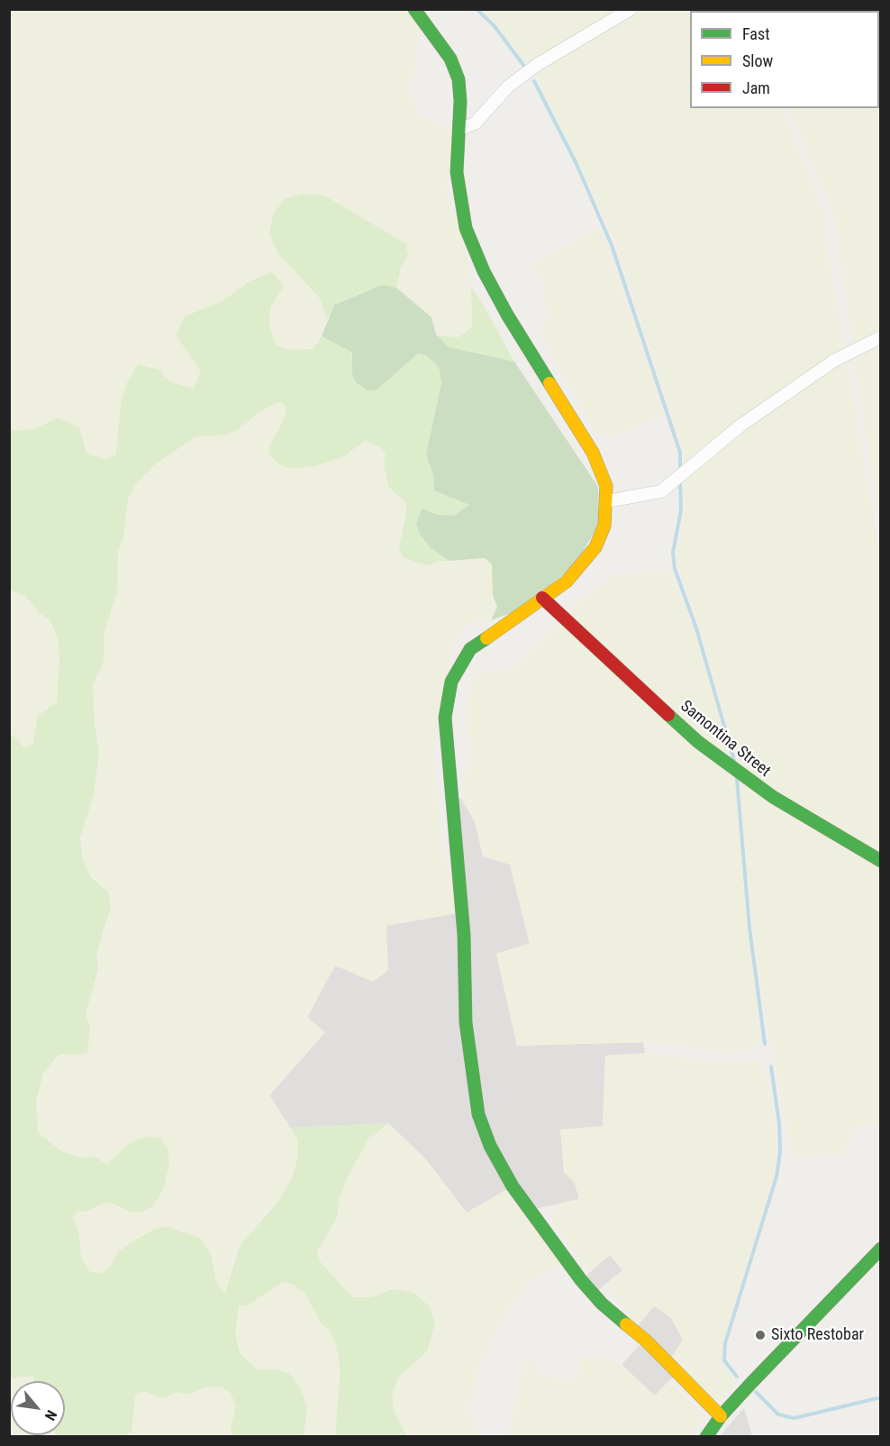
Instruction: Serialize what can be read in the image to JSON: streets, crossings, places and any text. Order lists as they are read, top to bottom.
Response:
{
  "streets": {
    "main road": ["Samontina Street"]
  },
  "places": ["Sixto Restobar"],
  "legend": ["Fast", "Slow", "Jam"],
  "north": "bottom right"
}
